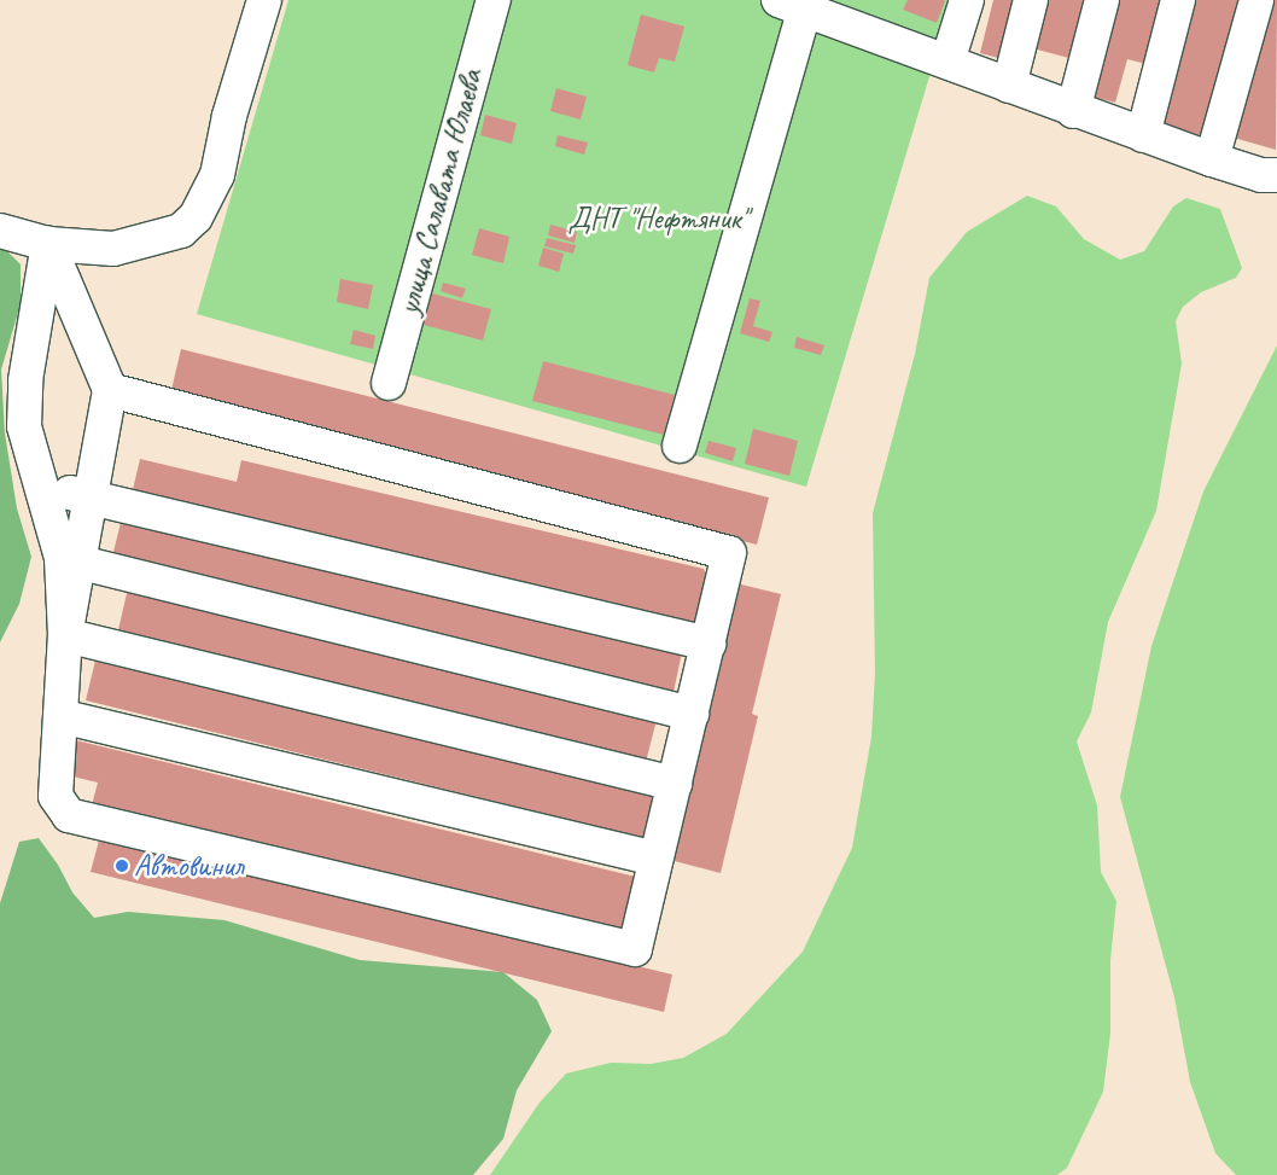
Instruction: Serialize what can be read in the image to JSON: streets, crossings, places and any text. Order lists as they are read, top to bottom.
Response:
{
  "streets": {
    "street": ["улица Салавата Юлаева"]
  },
  "parks": ["ДНТ \"Нефтяник\""],
  "places": ["Автовинил"]
}
